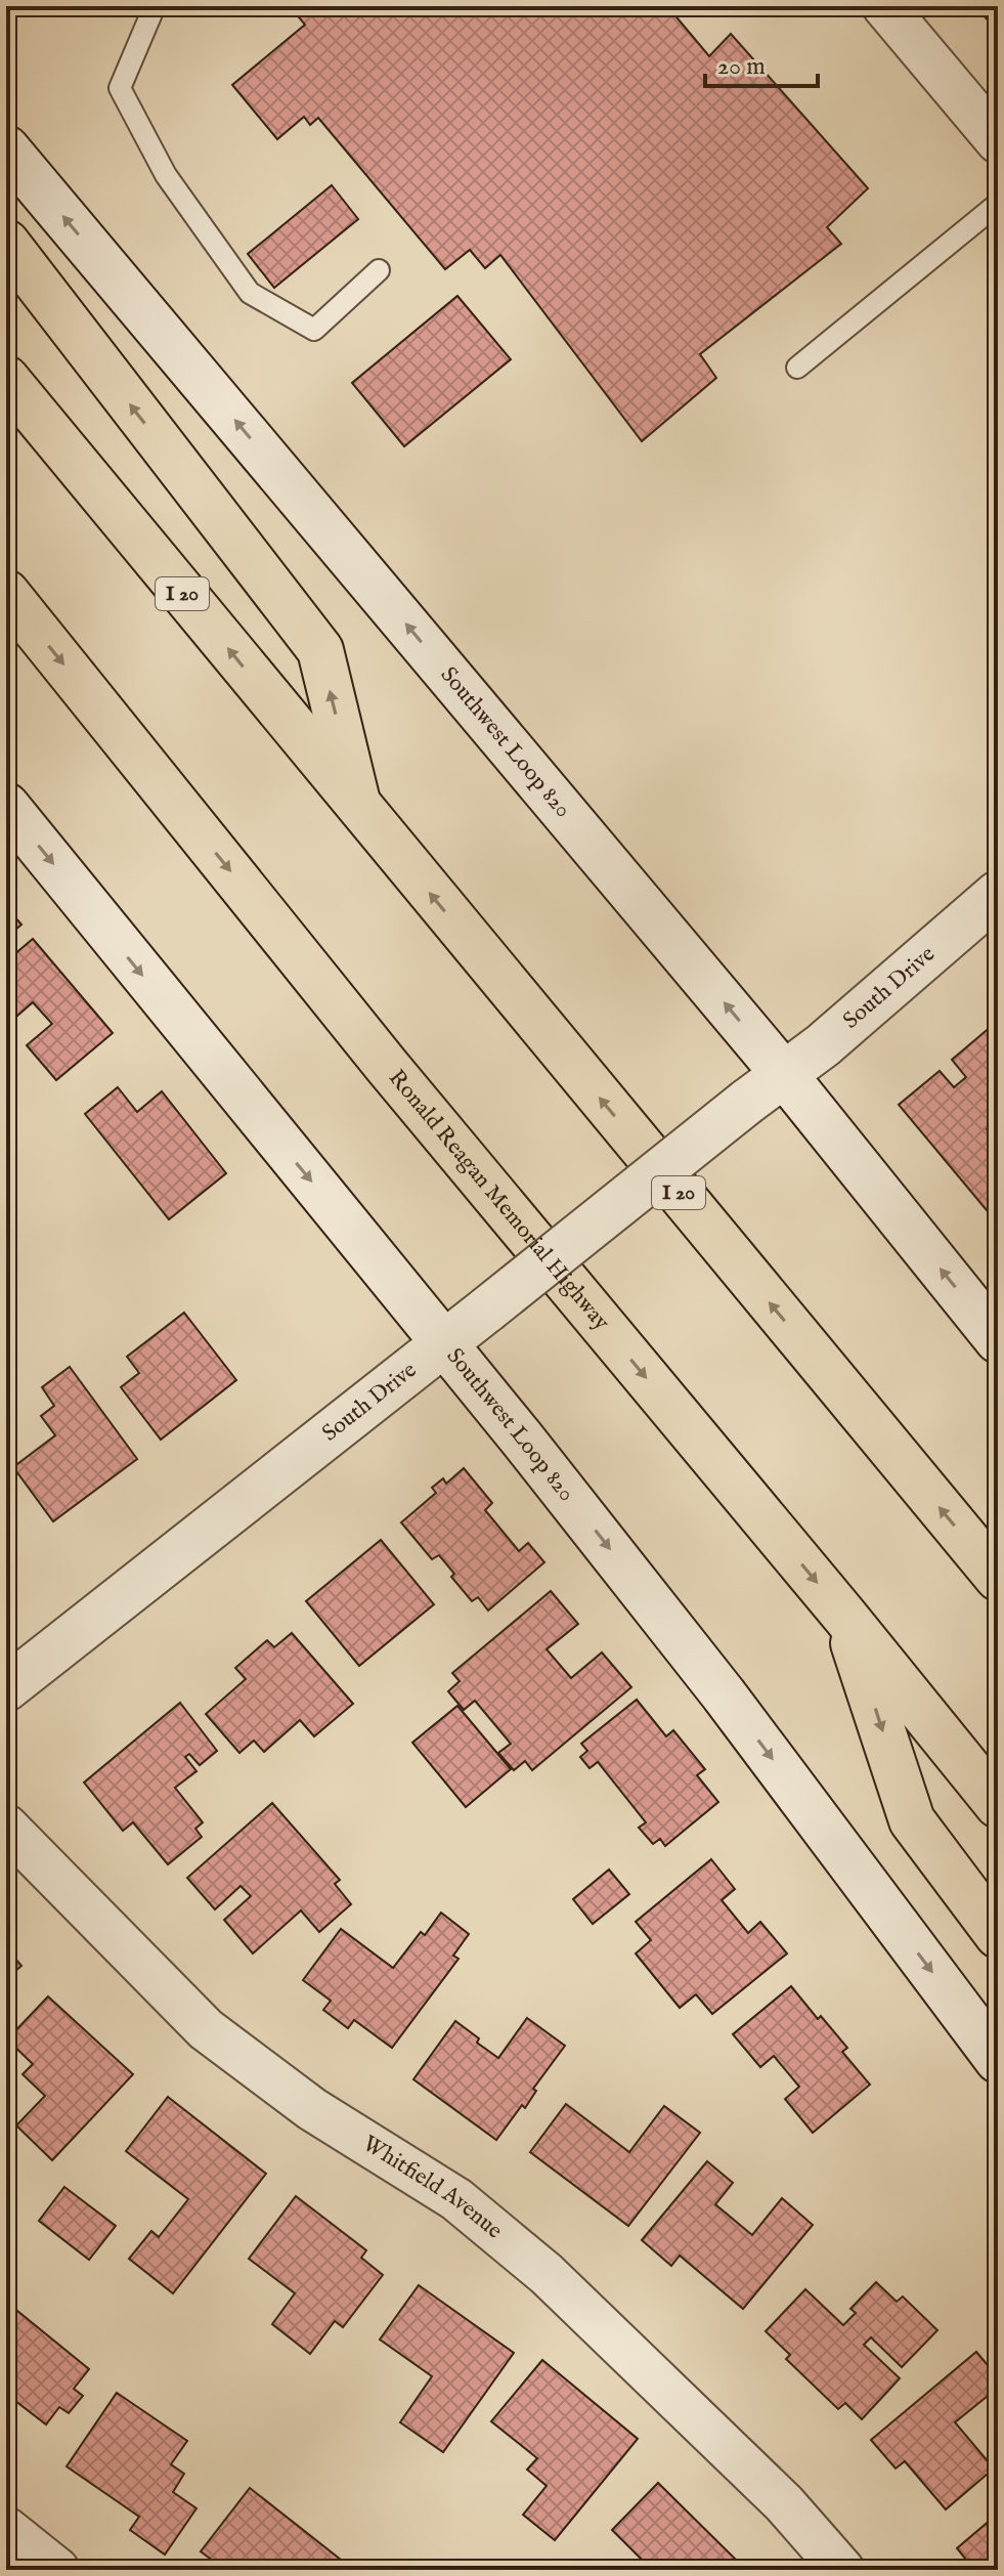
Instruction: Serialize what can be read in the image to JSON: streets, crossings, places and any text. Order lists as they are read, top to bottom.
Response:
{
  "streets": {
    "highway": ["I 20", "Ronald Reagan Memorial Highway"],
    "main road": ["Southwest Loop 820", "South Drive"],
    "street": ["Whitfield Avenue"]
  },
  "crossings": [
    ["Southwest Loop 820", "South Drive"]
  ],
  "scale_bar": "20 m"
}
